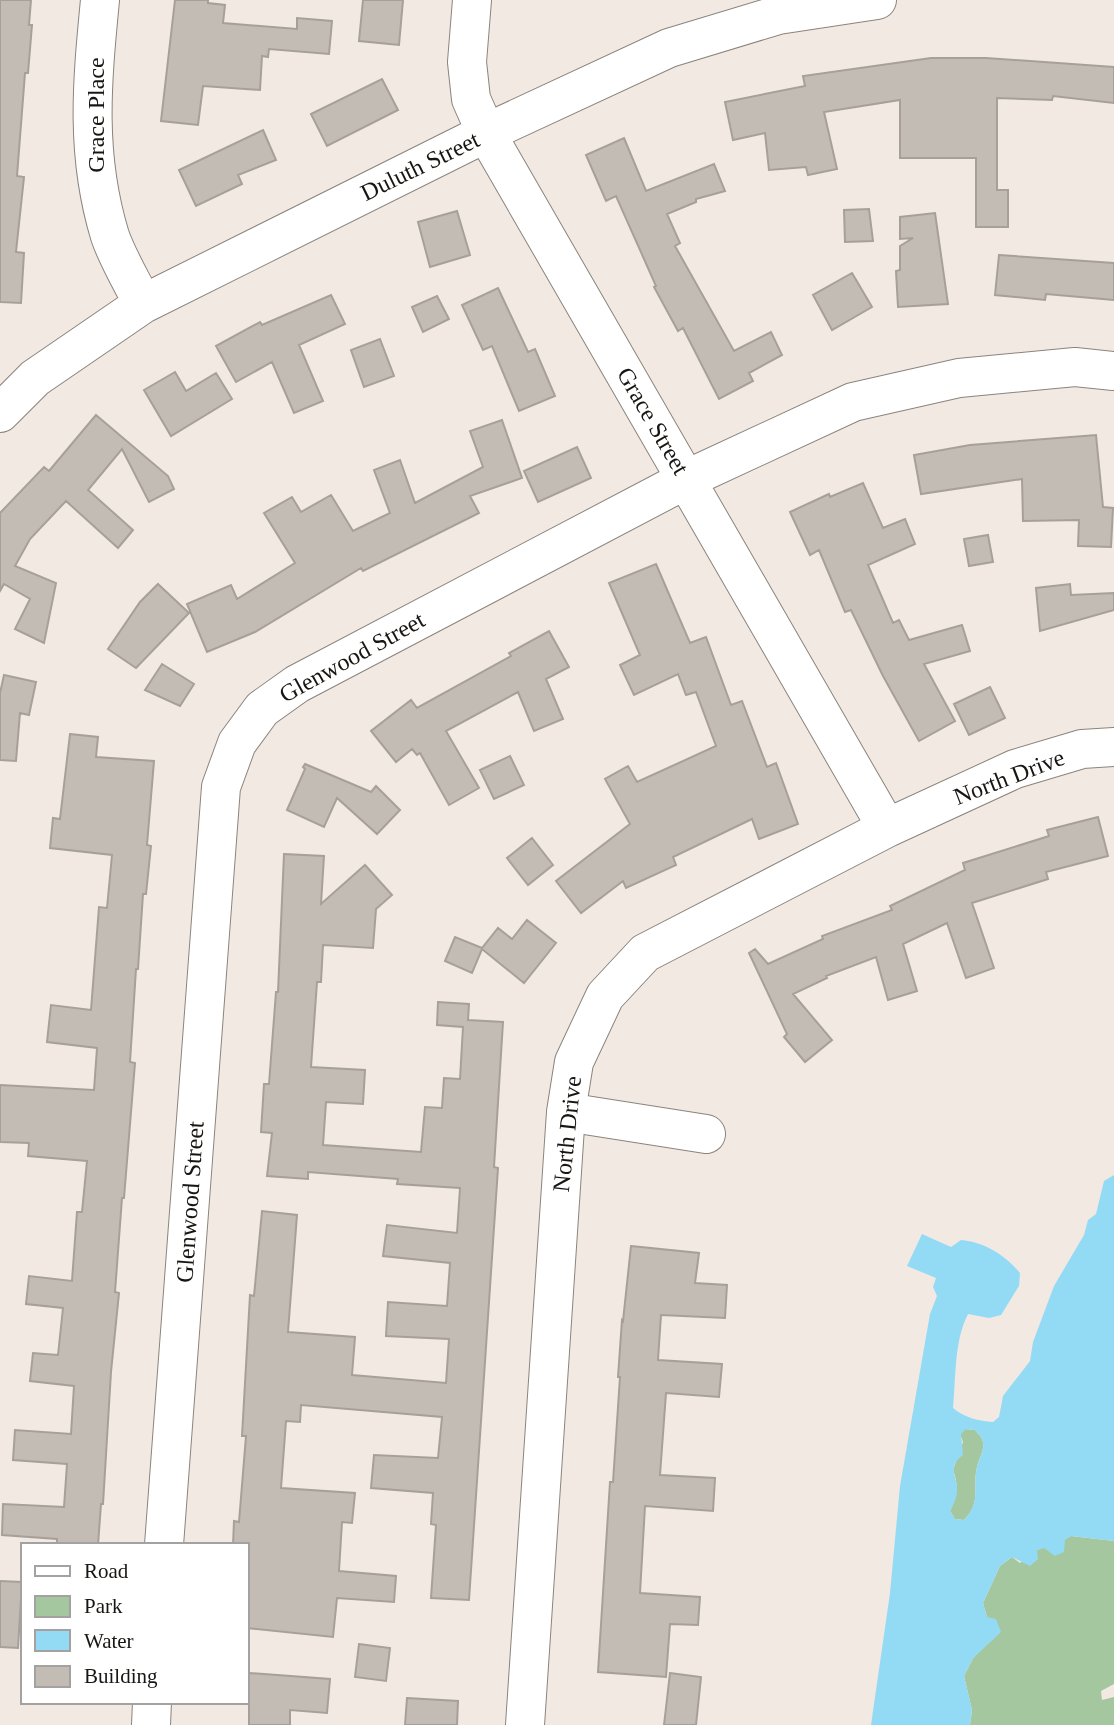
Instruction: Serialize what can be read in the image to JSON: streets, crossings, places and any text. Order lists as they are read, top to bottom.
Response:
{
  "streets": {
    "street": [
      "Grace Place",
      "Duluth Street",
      "Grace Street",
      "Glenwood Street",
      "North Drive"
    ]
  },
  "crossings": [
    ["Grace Place", "Duluth Street"],
    ["Duluth Street", "Grace Street"],
    ["Grace Street", "Glenwood Street"],
    ["Grace Street", "North Drive"]
  ],
  "legend": [
    "Road",
    "Park",
    "Water",
    "Building"
  ]
}
